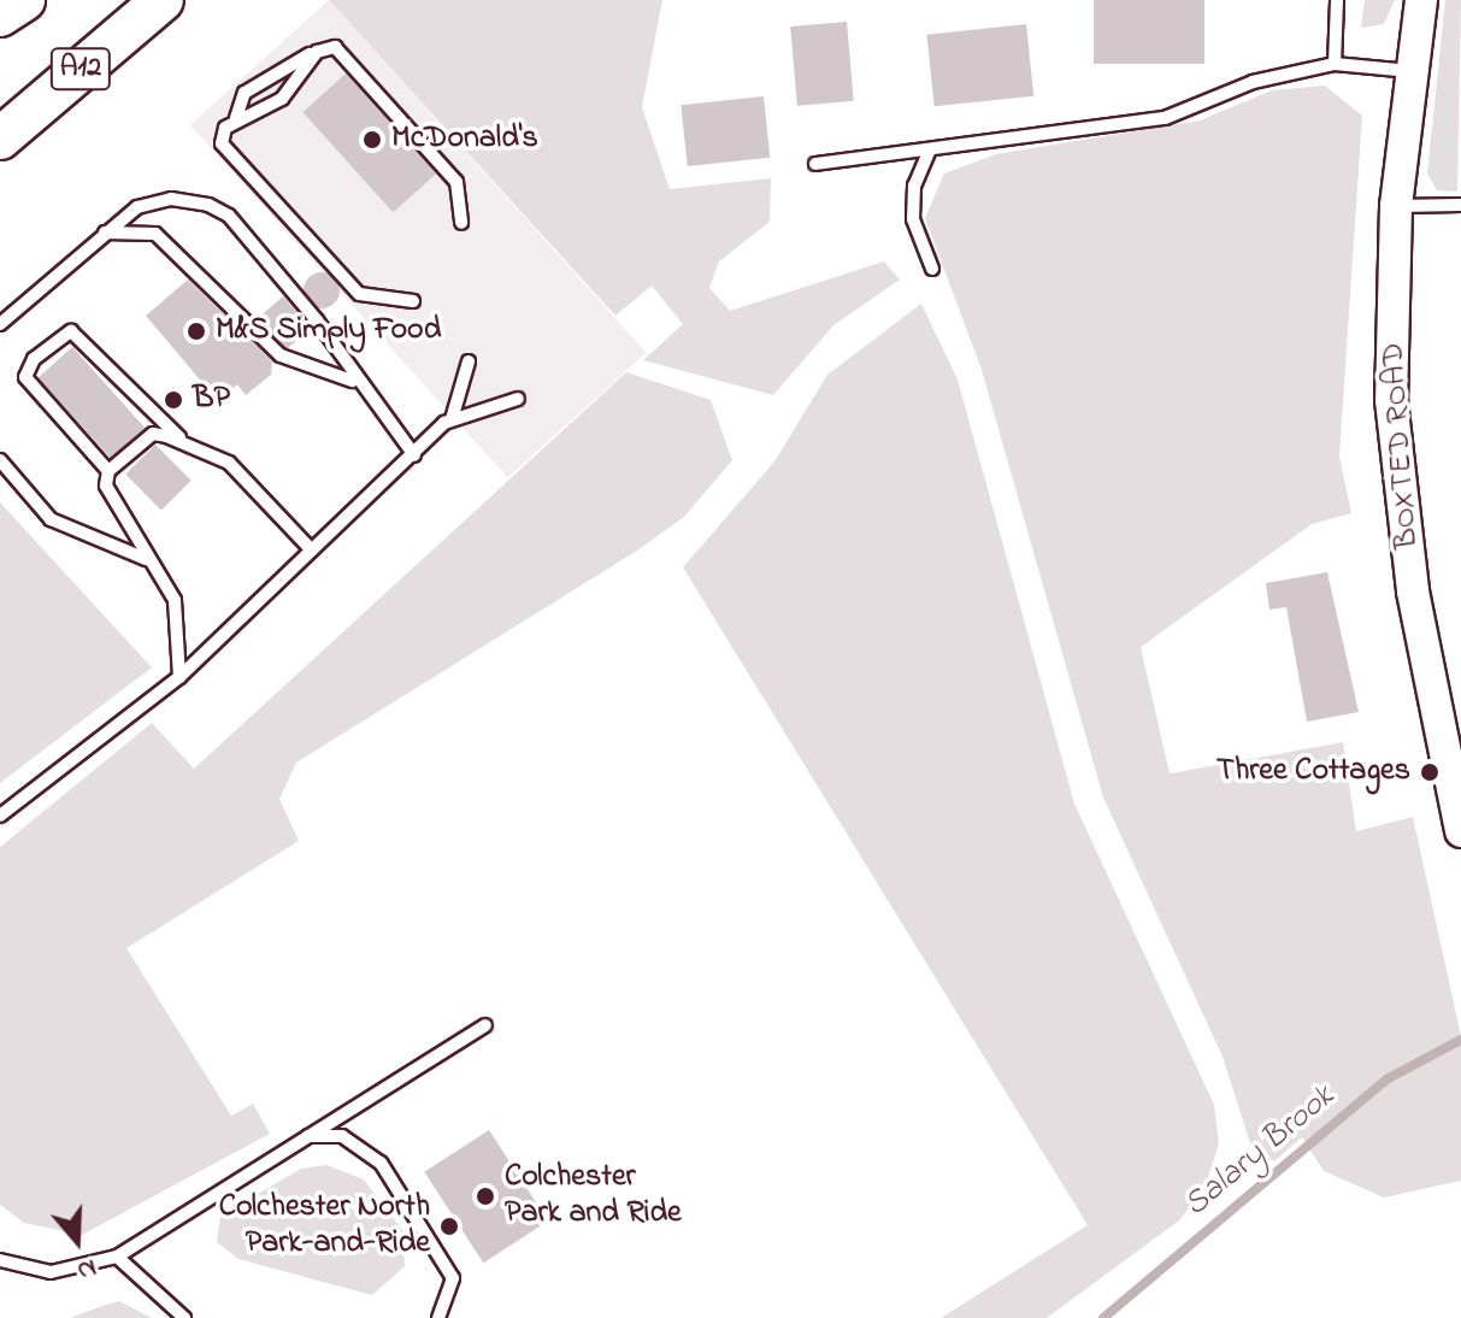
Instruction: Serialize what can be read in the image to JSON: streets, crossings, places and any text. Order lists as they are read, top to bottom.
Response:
{
  "streets": {
    "highway": ["A12"],
    "street": ["BOXTED ROAD"]
  },
  "water": ["Salary Brook"],
  "places": [
    "McDonald's",
    "M&S Simply Food",
    "BP",
    "Three Cottages",
    "Colchester Park and Ride",
    "Colchester North Park-and-Ride"
  ],
  "north": "bottom"
}
